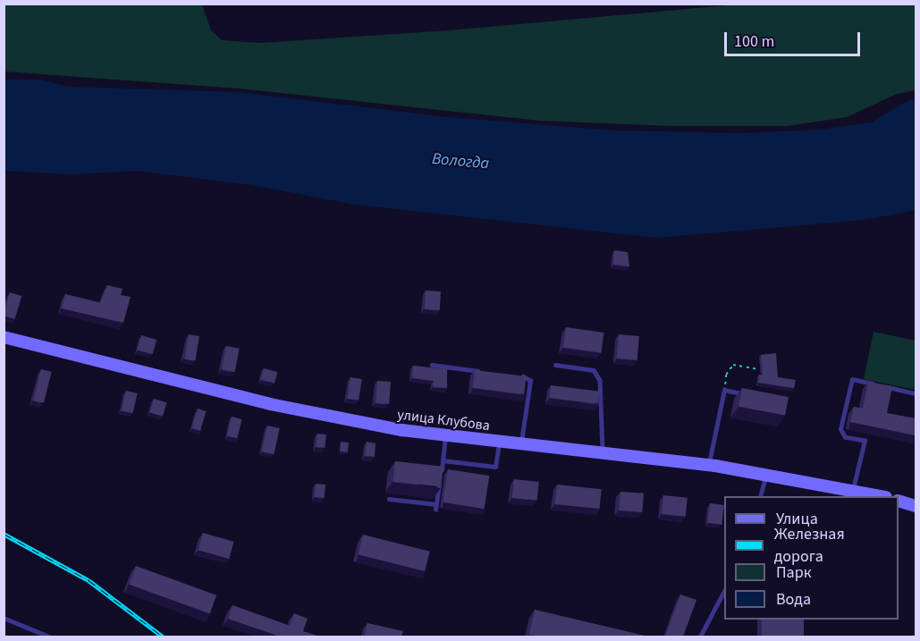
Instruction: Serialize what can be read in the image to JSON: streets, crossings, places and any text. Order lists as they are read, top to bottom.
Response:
{
  "streets": {
    "main road": ["улица Клубова"]
  },
  "water": ["Вологда"],
  "legend": [
    "Улица",
    "Железная дорога",
    "Парк",
    "Вода"
  ],
  "scale_bar": "100 m"
}
